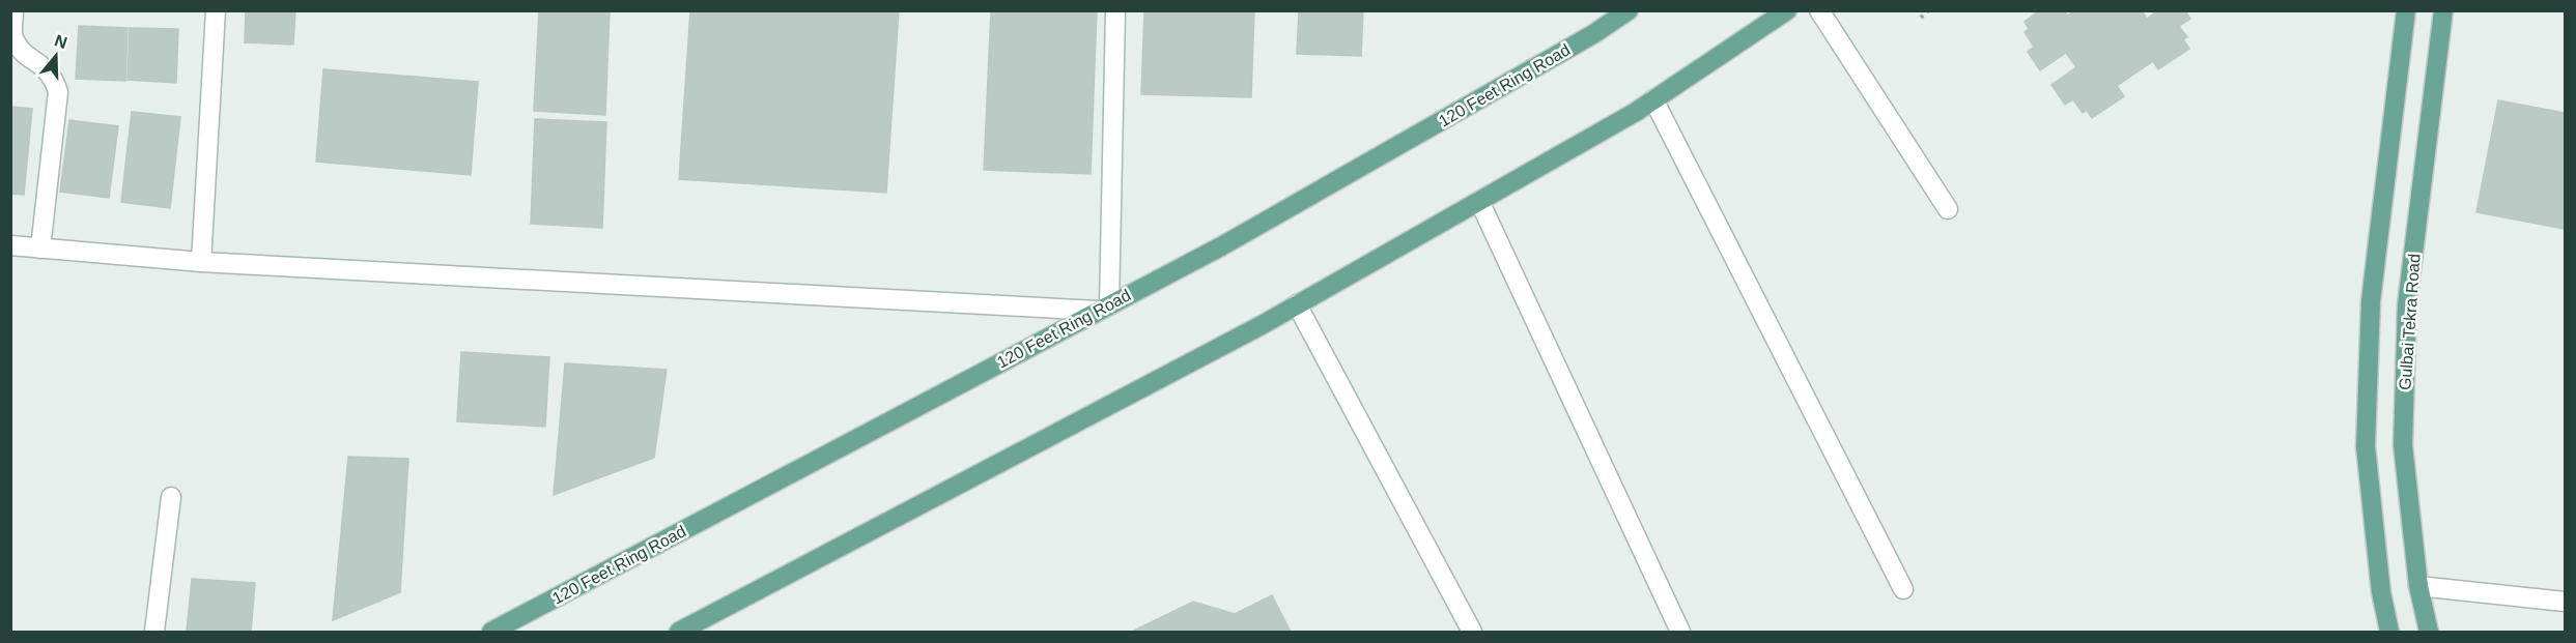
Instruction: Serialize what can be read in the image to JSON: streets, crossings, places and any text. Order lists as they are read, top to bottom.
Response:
{
  "streets": {
    "main road": ["120 Feet Ring Road", "Gulbai Tekra Road"]
  },
  "north": "top"
}
